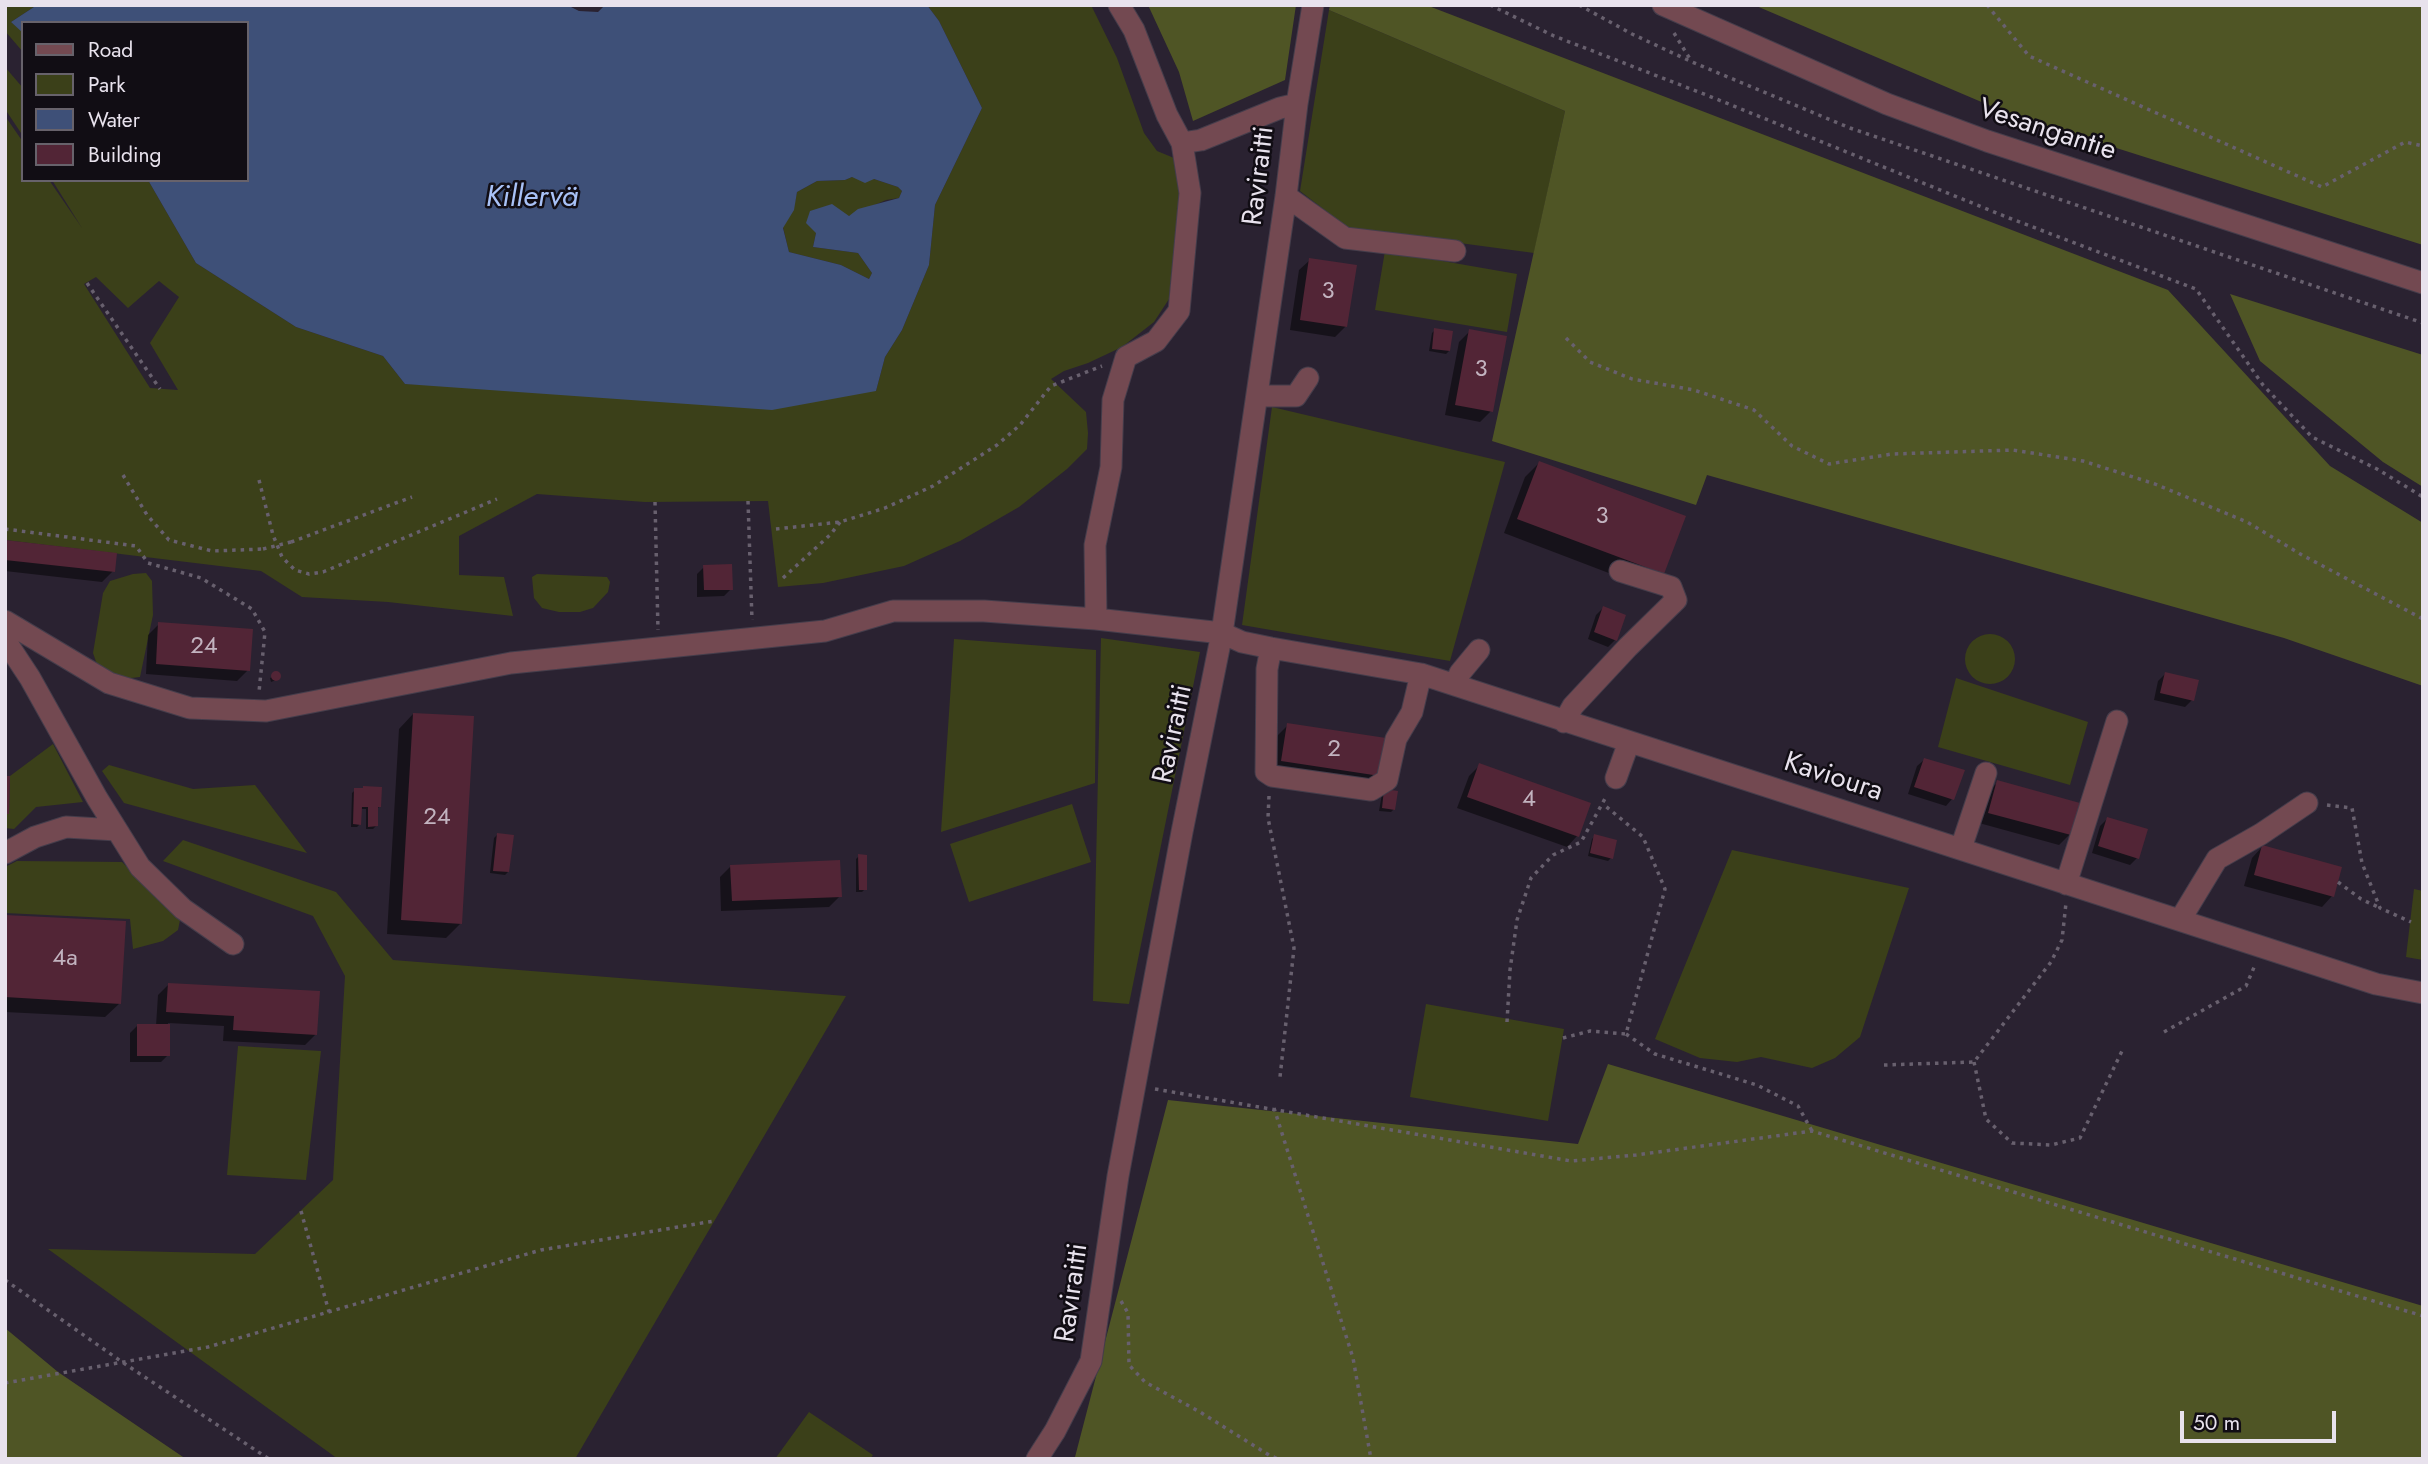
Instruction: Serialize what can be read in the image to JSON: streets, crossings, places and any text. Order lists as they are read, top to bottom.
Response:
{
  "streets": {
    "street": ["Vesangantie", "Raviraitti", "Kavioura"]
  },
  "crossings": [
    ["Raviraitti", "Kavioura"]
  ],
  "water": ["Killervä"],
  "house_numbers": [
    "3",
    "3",
    "3",
    "24",
    "2",
    "4",
    "24",
    "4a"
  ],
  "legend": [
    "Road",
    "Park",
    "Water",
    "Building"
  ],
  "scale_bar": "50 m"
}
